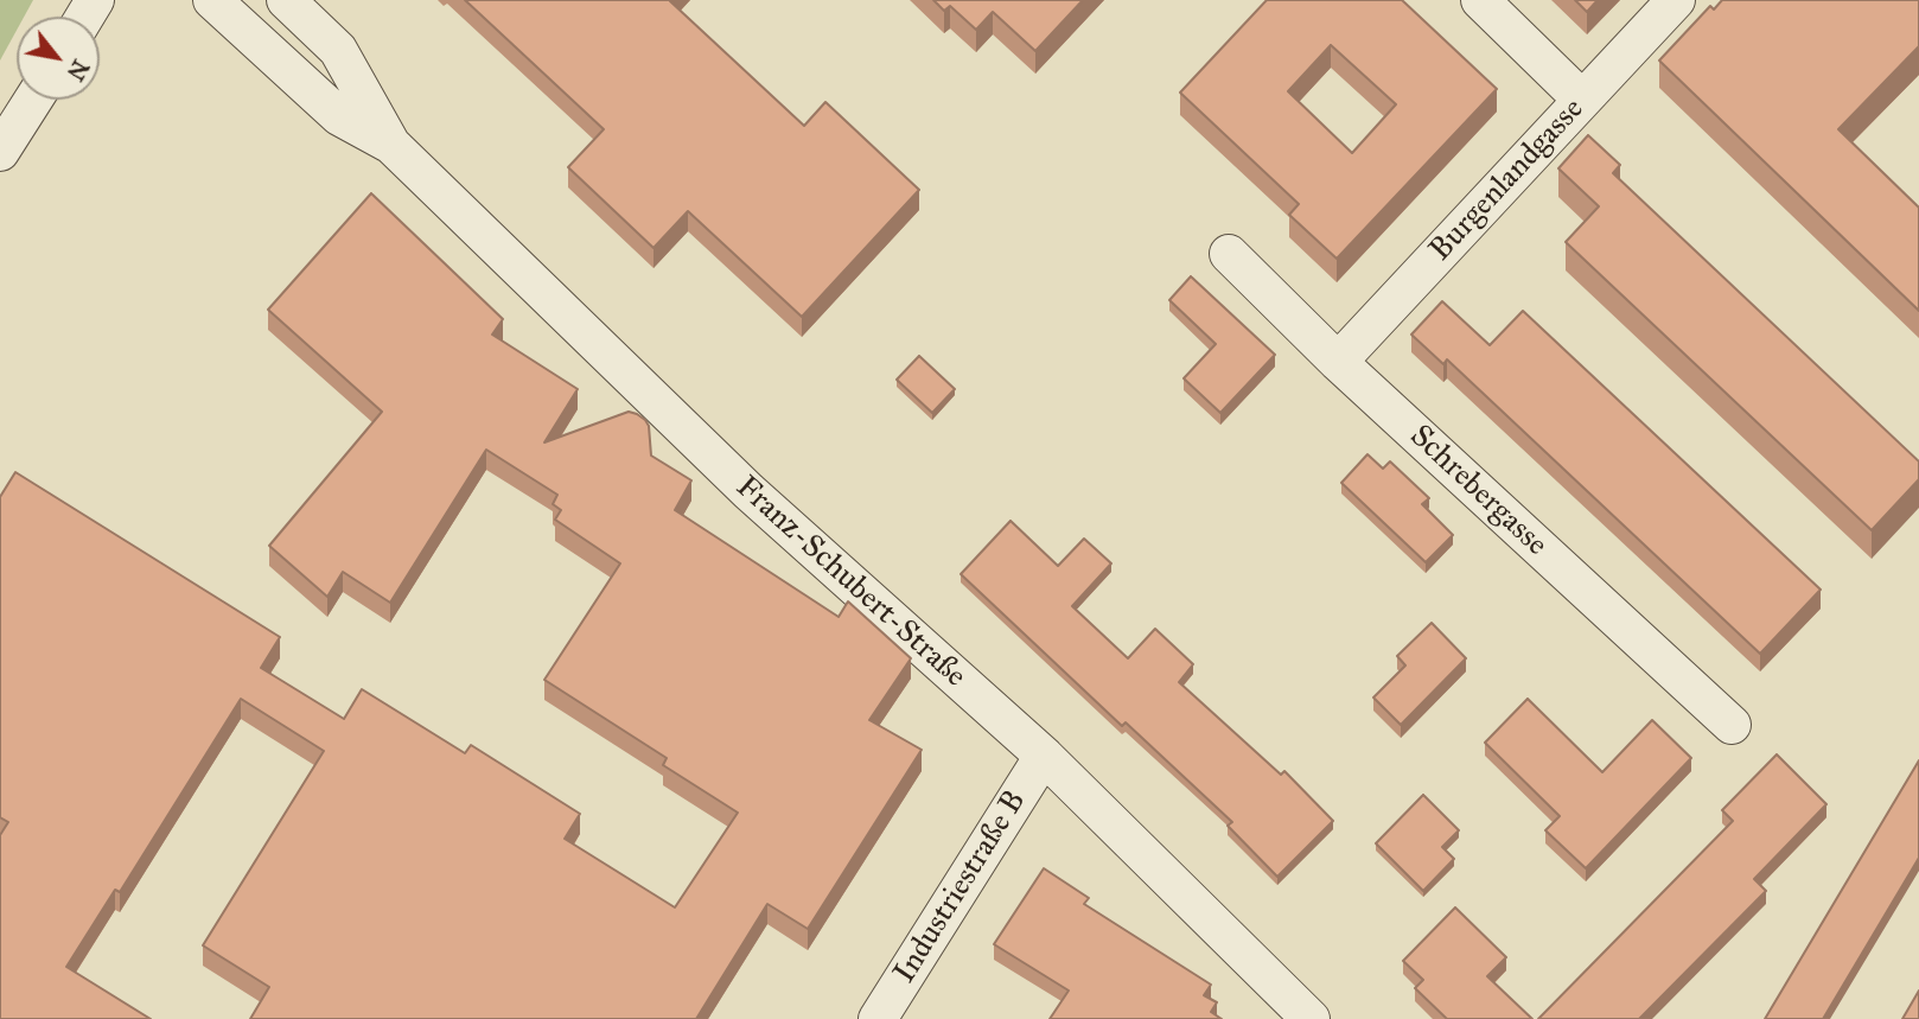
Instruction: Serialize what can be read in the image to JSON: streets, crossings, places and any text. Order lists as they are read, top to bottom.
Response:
{
  "streets": {
    "street": [
      "Burgenlandgasse",
      "Schrebergasse",
      "Franz-Schubert-Straße",
      "Industriestraße B"
    ]
  },
  "crossings": [
    ["Burgenlandgasse", "Schrebergasse"],
    ["Franz-Schubert-Straße", "Industriestraße B"]
  ],
  "north": "bottom right"
}
